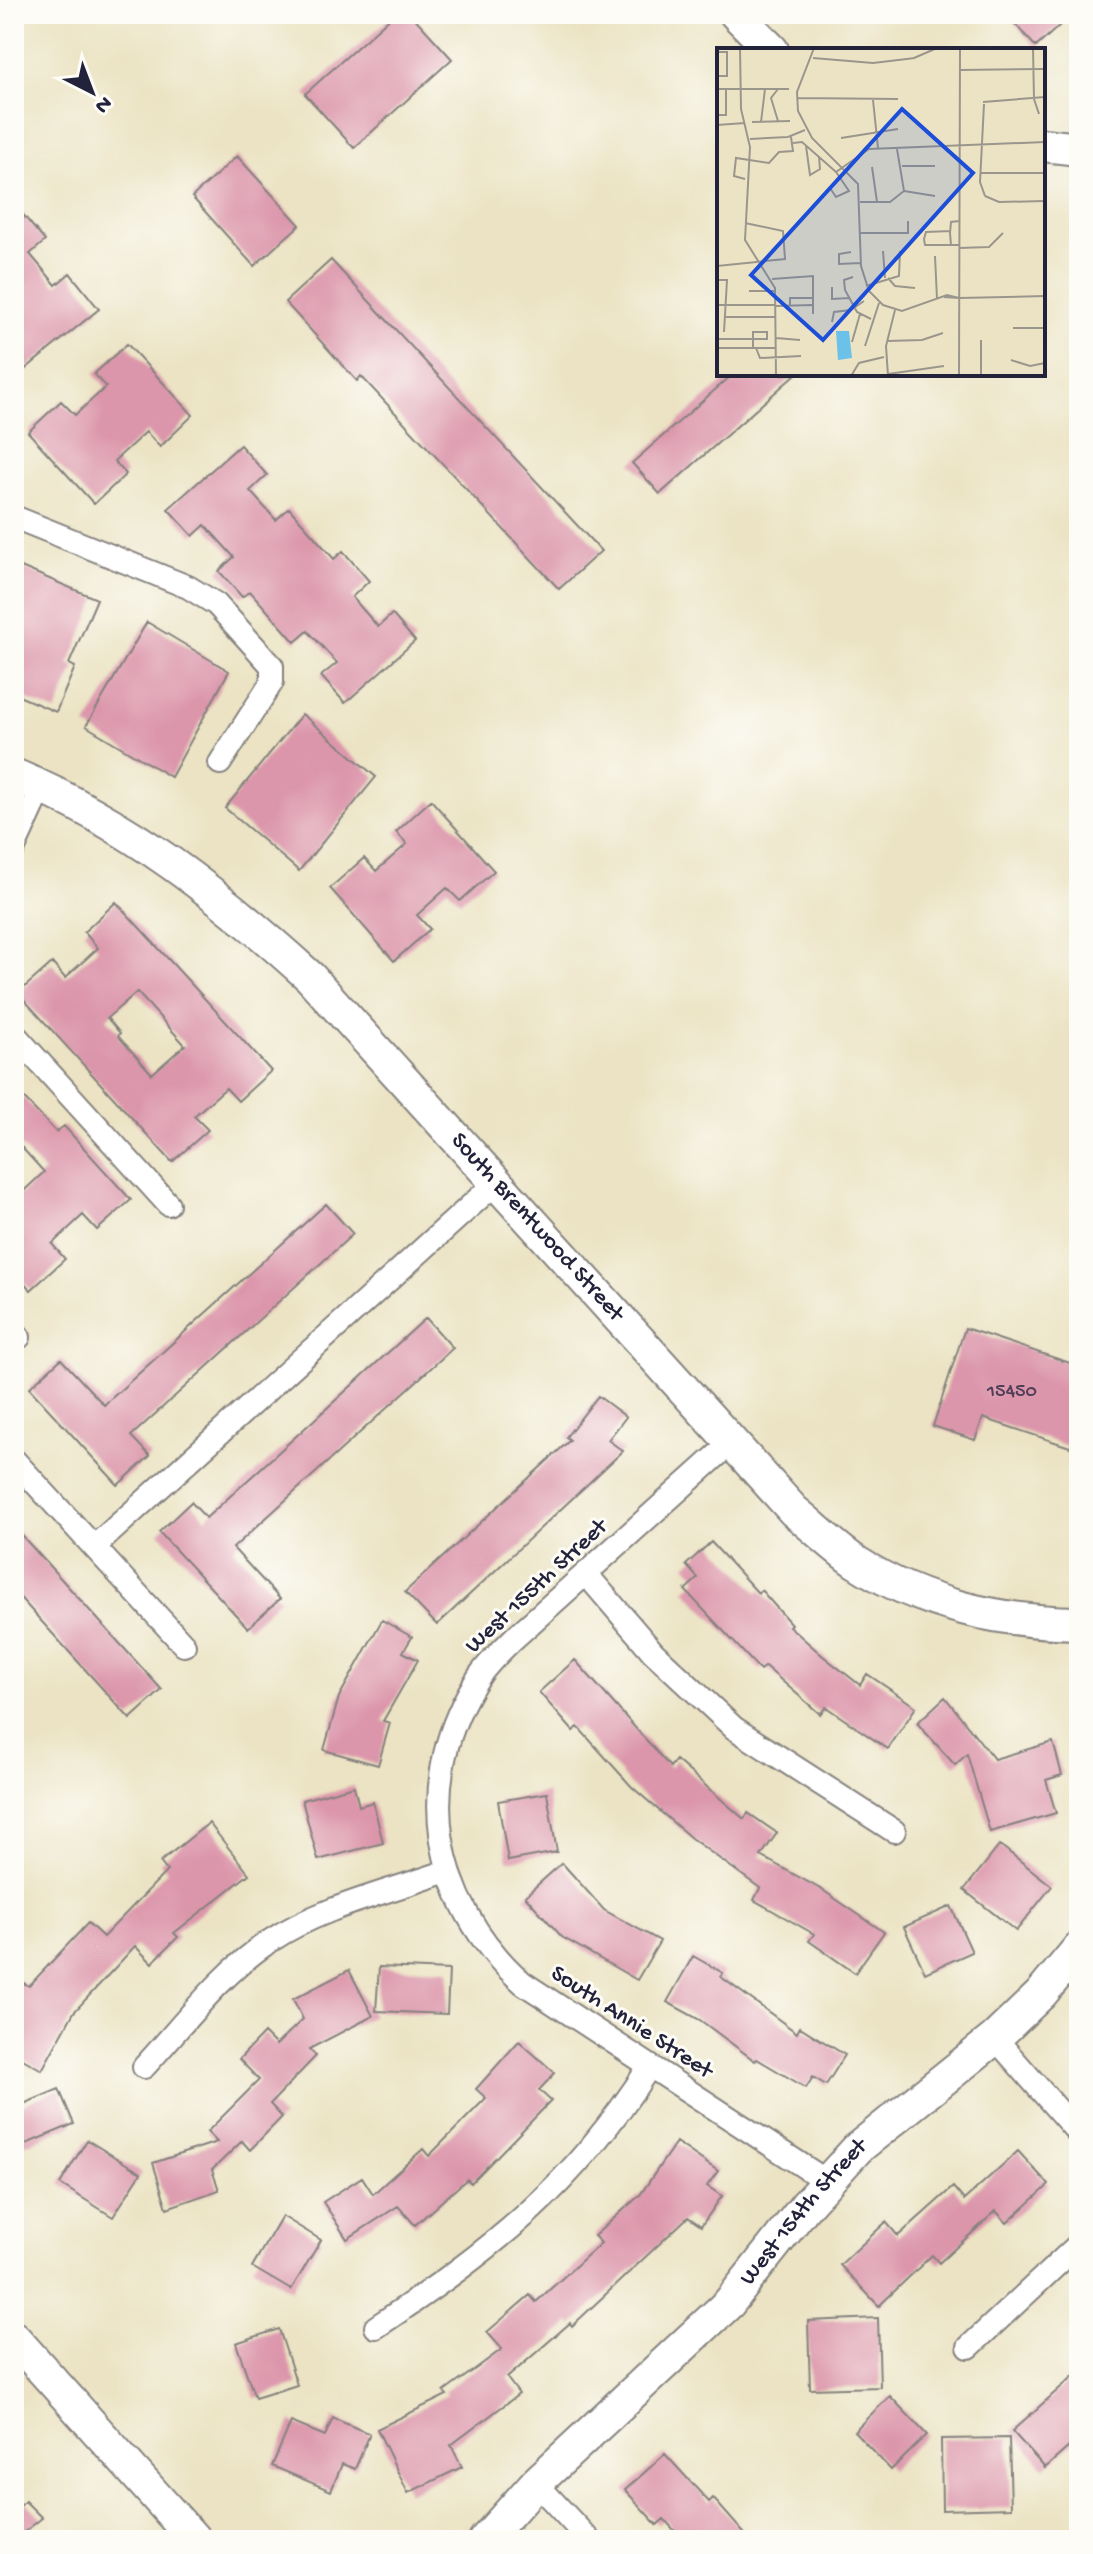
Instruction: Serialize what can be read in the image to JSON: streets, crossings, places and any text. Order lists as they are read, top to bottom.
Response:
{
  "streets": {
    "street": [
      "South Brentwood Street",
      "West 155th Street",
      "South Annie Street",
      "West 154th Street"
    ]
  },
  "crossings": [
    ["South Brentwood Street", "West 155th Street"],
    ["West 155th Street", "South Annie Street"],
    ["South Annie Street", "West 154th Street"]
  ],
  "house_numbers": ["15450"],
  "north": "bottom right"
}
